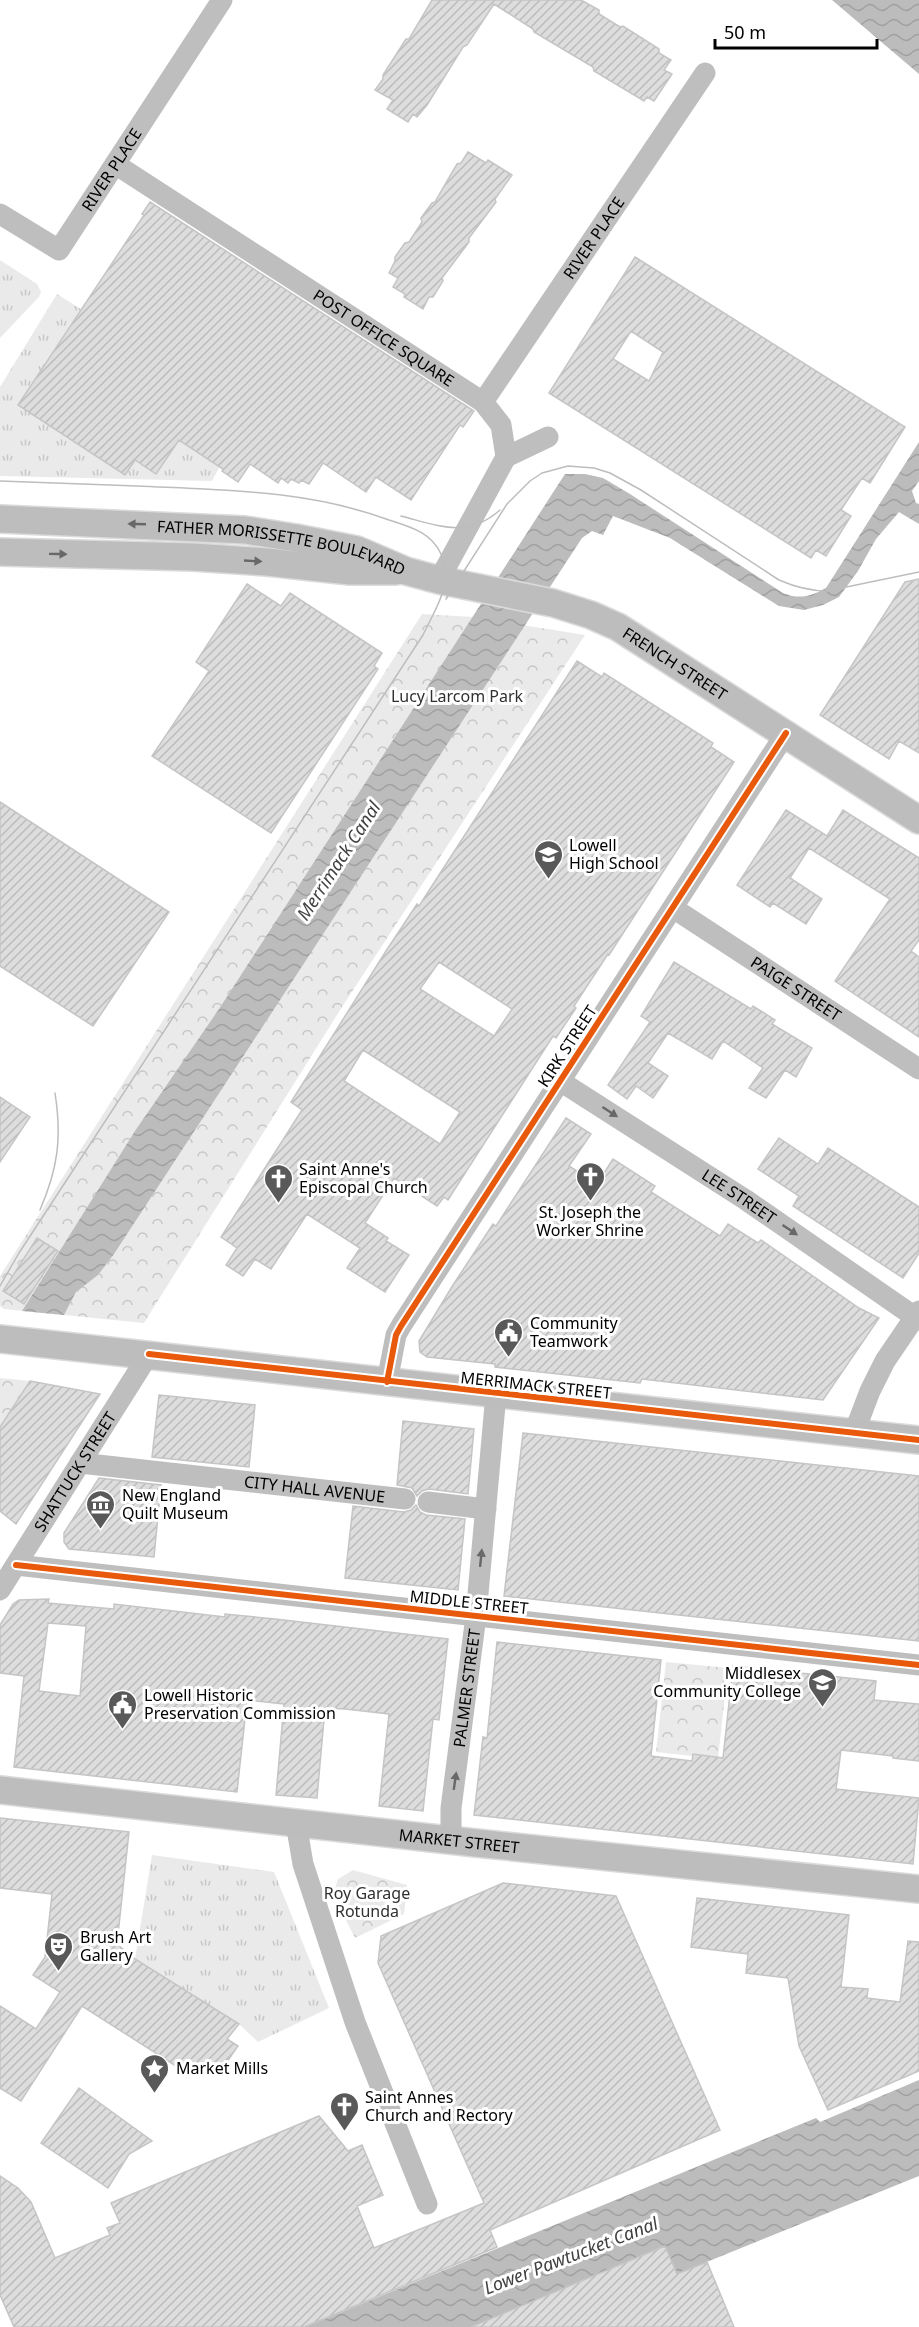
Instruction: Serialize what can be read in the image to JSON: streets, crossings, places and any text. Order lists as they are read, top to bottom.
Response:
{
  "streets": {
    "main road": [
      "FATHER MORISSETTE BOULEVARD",
      "FRENCH STREET",
      "MERRIMACK STREET",
      "MARKET STREET"
    ],
    "street": [
      "RIVER PLACE",
      "POST OFFICE SQUARE",
      "PAIGE STREET",
      "KIRK STREET",
      "LEE STREET",
      "SHATTUCK STREET",
      "CITY HALL AVENUE",
      "MIDDLE STREET",
      "PALMER STREET"
    ]
  },
  "crossings": [
    ["RIVER PLACE", "POST OFFICE SQUARE"],
    ["FATHER MORISSETTE BOULEVARD", "FRENCH STREET"],
    ["FRENCH STREET", "KIRK STREET"],
    ["PAIGE STREET", "KIRK STREET"],
    ["KIRK STREET", "LEE STREET"],
    ["KIRK STREET", "MERRIMACK STREET"],
    ["MERRIMACK STREET", "SHATTUCK STREET"],
    ["MERRIMACK STREET", "PALMER STREET"],
    ["SHATTUCK STREET", "CITY HALL AVENUE"],
    ["SHATTUCK STREET", "MIDDLE STREET"],
    ["MIDDLE STREET", "PALMER STREET"],
    ["PALMER STREET", "MARKET STREET"]
  ],
  "one_way": ["LEE STREET", "PALMER STREET"],
  "water": ["Merrimack Canal", "Lower Pawtucket Canal"],
  "parks": ["Lucy Larcom Park", "Roy Garage Rotunda"],
  "places": {
    "school or university": ["Lowell High School", "Middlesex Community College"],
    "church": ["St. Joseph the Worker Shrine", "Saint Anne's Episcopal Church", "Saint Annes Church and Rectory"],
    "public building": ["Community Teamwork", "Lowell Historic Preservation Commission"],
    "museum": ["New England Quilt Museum"],
    "theatre": ["Brush Art Gallery"],
    "place": ["Market Mills"]
  },
  "scale_bar": "50 m"
}
